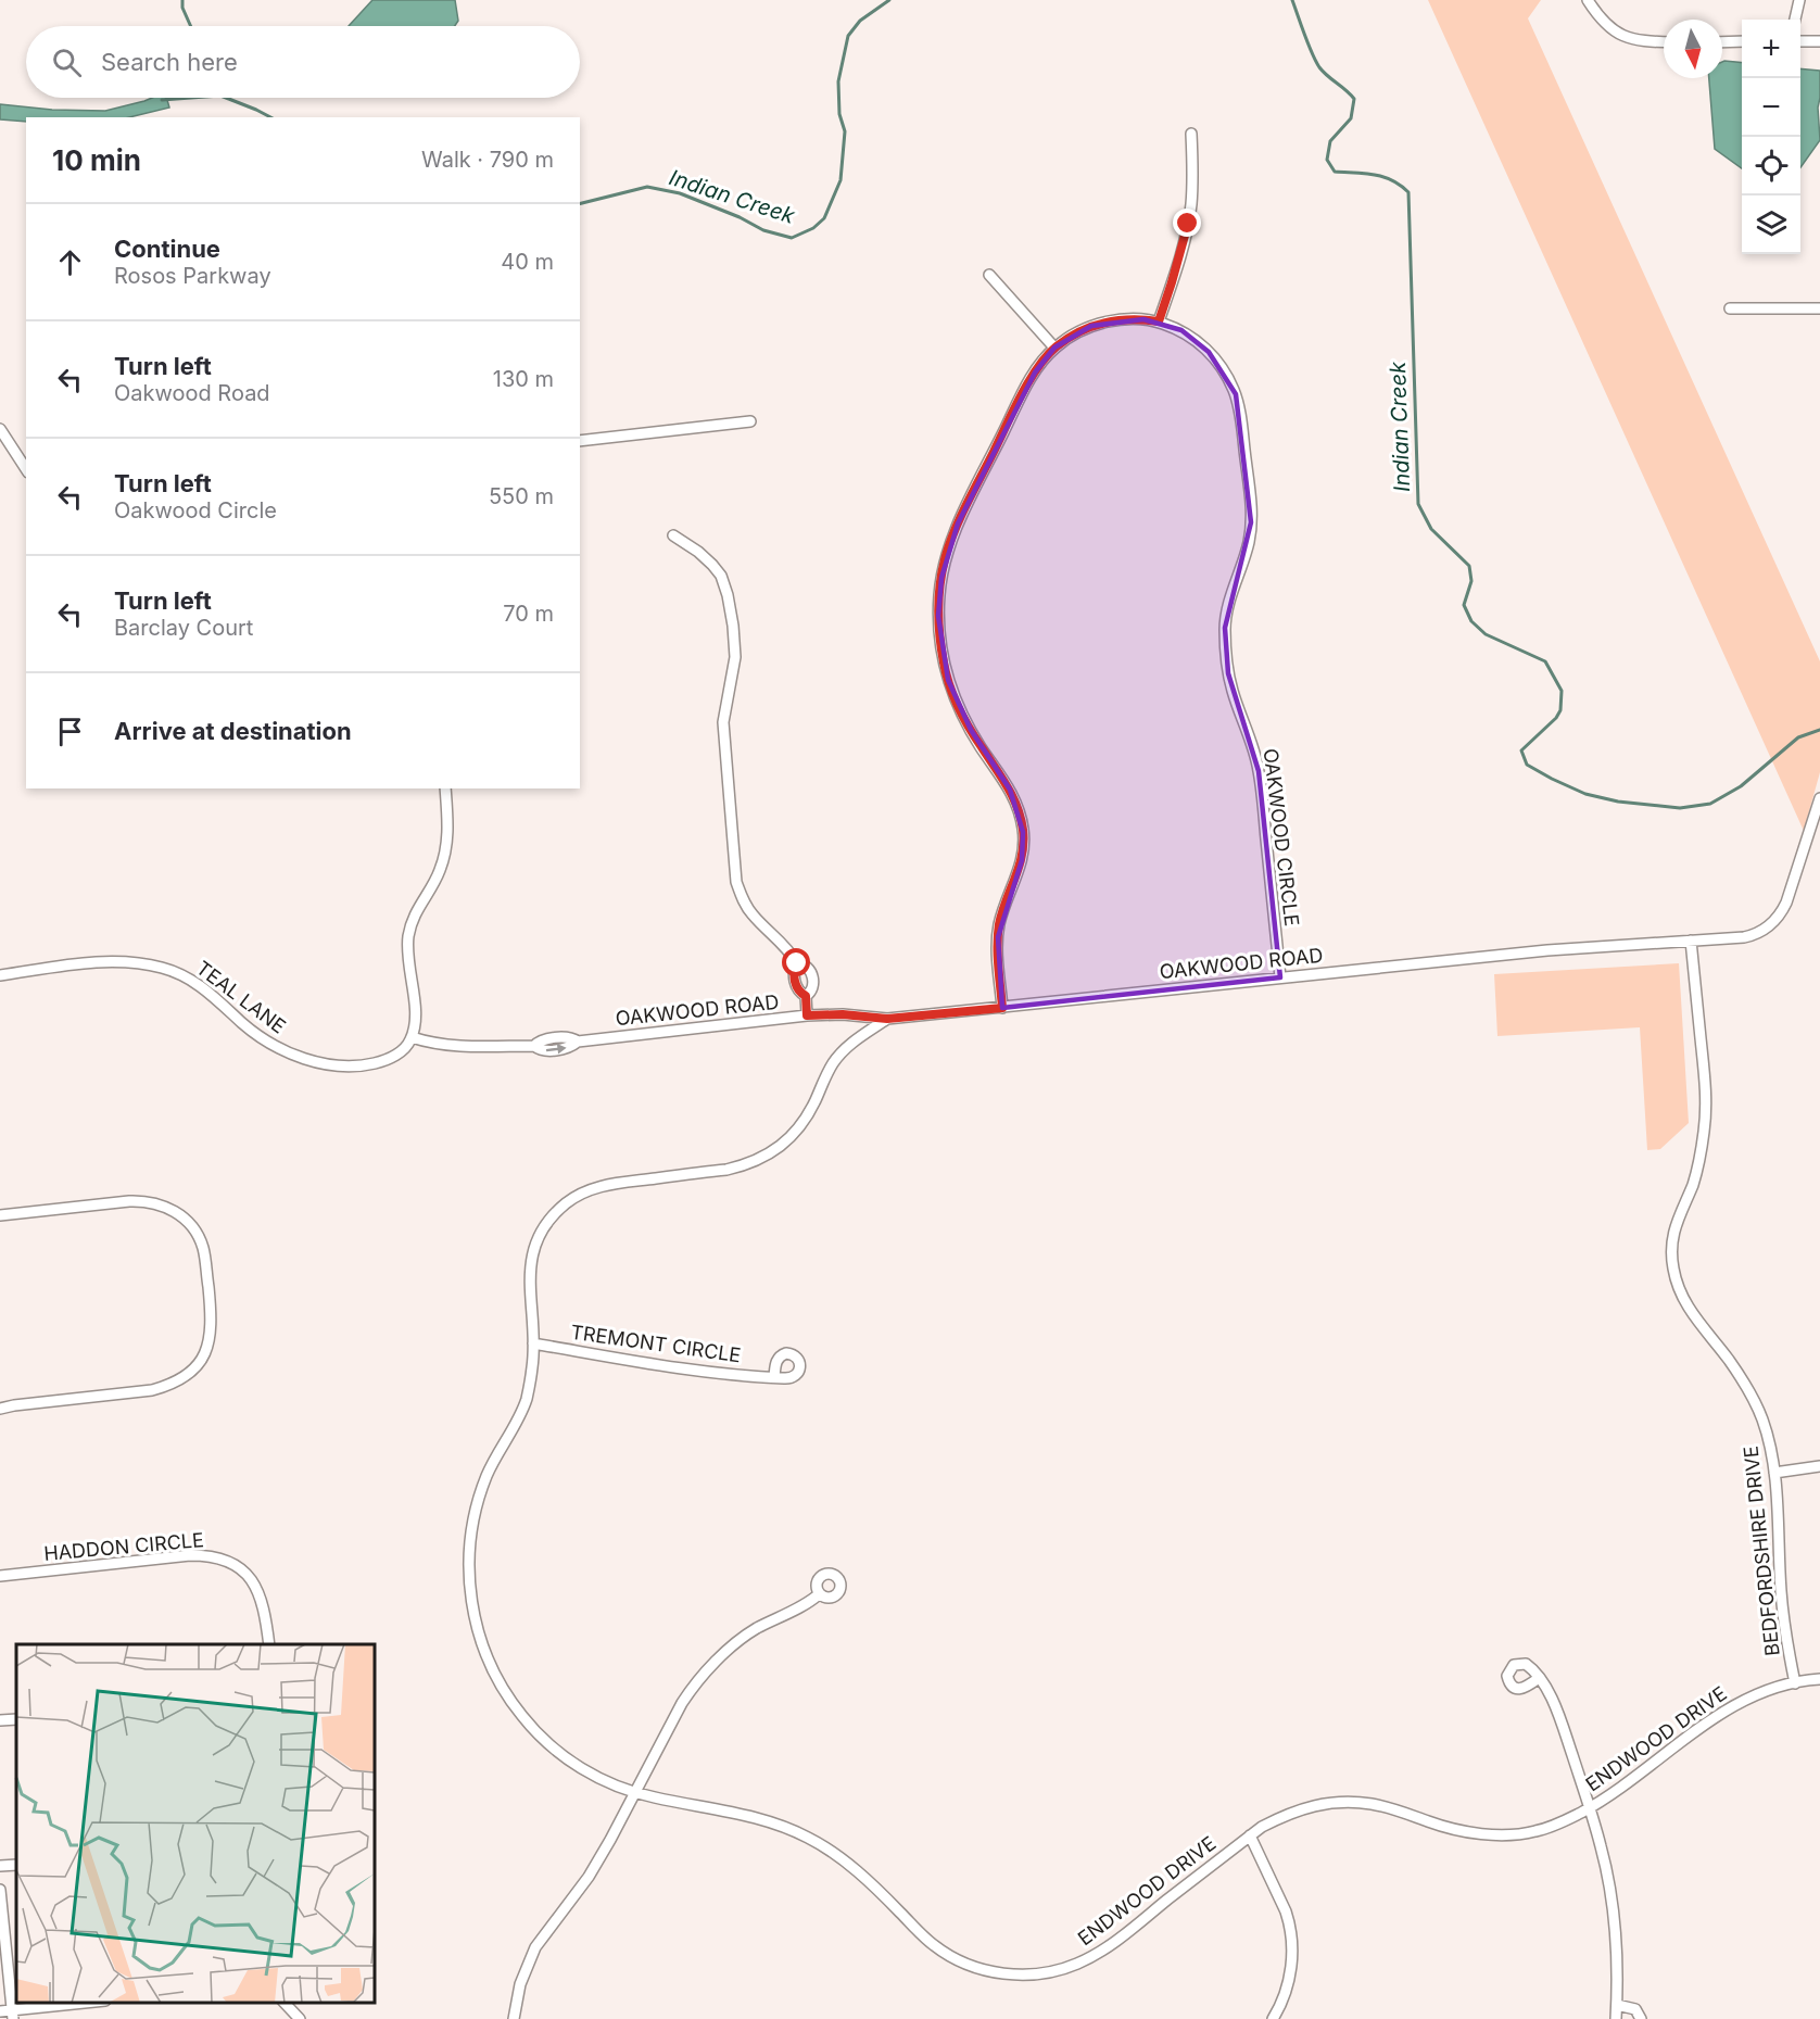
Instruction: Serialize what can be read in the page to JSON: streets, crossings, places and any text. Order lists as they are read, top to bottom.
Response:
{
  "streets": {
    "street": [
      "OAKWOOD CIRCLE",
      "OAKWOOD ROAD",
      "TEAL LANE",
      "TREMONT CIRCLE",
      "HADDON CIRCLE",
      "BEDFORDSHIRE DRIVE",
      "ENDWOOD DRIVE"
    ]
  },
  "crossings": [
    ["OAKWOOD CIRCLE", "OAKWOOD ROAD"],
    ["OAKWOOD ROAD", "TEAL LANE"],
    ["OAKWOOD ROAD", "BEDFORDSHIRE DRIVE"],
    ["OAKWOOD ROAD", "ENDWOOD DRIVE"],
    ["TREMONT CIRCLE", "ENDWOOD DRIVE"],
    ["BEDFORDSHIRE DRIVE", "ENDWOOD DRIVE"]
  ],
  "water": ["Indian Creek"],
  "north": "bottom",
  "page": {
    "map_buttons": ["+", "−"],
    "search": "Search here",
    "heading": ["10 min", "Walk · 790 m"],
    "list": [
      ["Continue", "Rosos Parkway", "40 m"],
      ["Turn left", "Oakwood Road", "130 m"],
      ["Turn left", "Oakwood Circle", "550 m"],
      ["Turn left", "Barclay Court", "70 m"],
      "Arrive at destination"
    ]
  }
}
